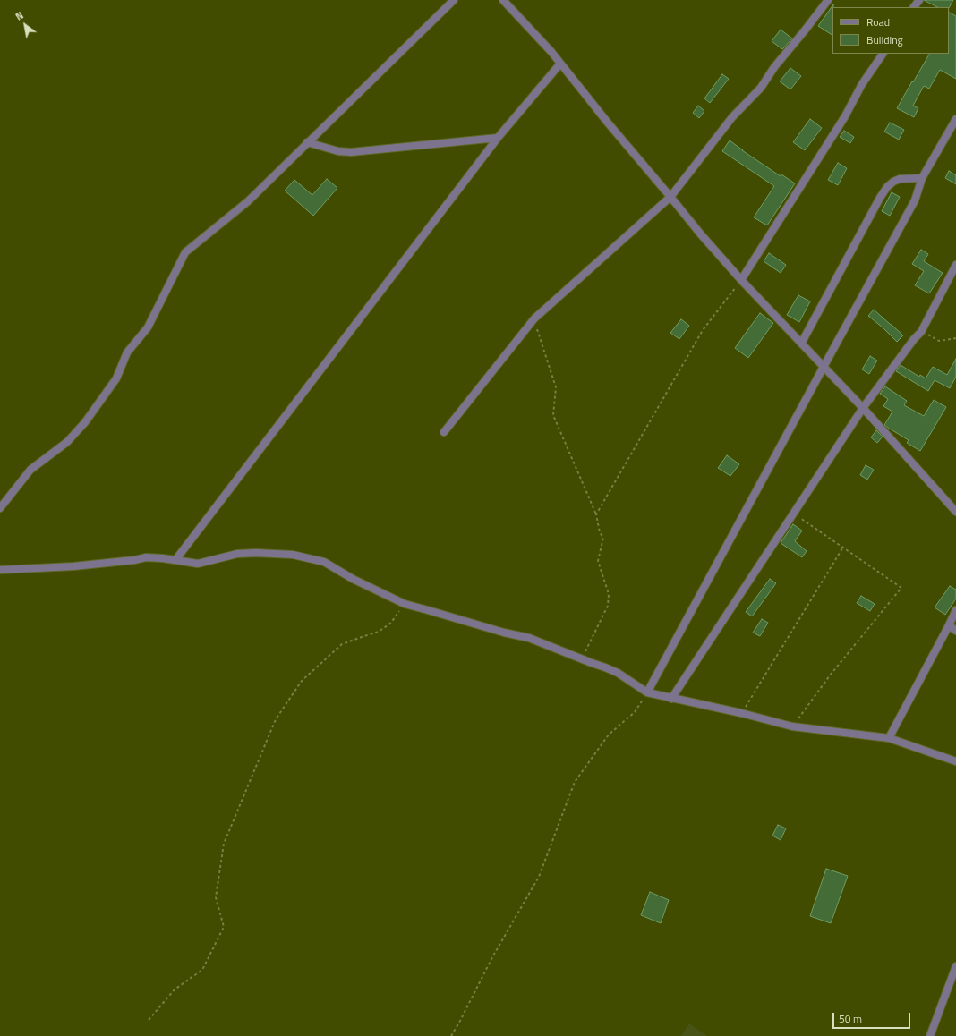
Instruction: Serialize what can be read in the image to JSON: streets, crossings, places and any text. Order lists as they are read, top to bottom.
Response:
{
  "legend": ["Road", "Building"],
  "scale_bar": "50 m",
  "north": "top left"
}
